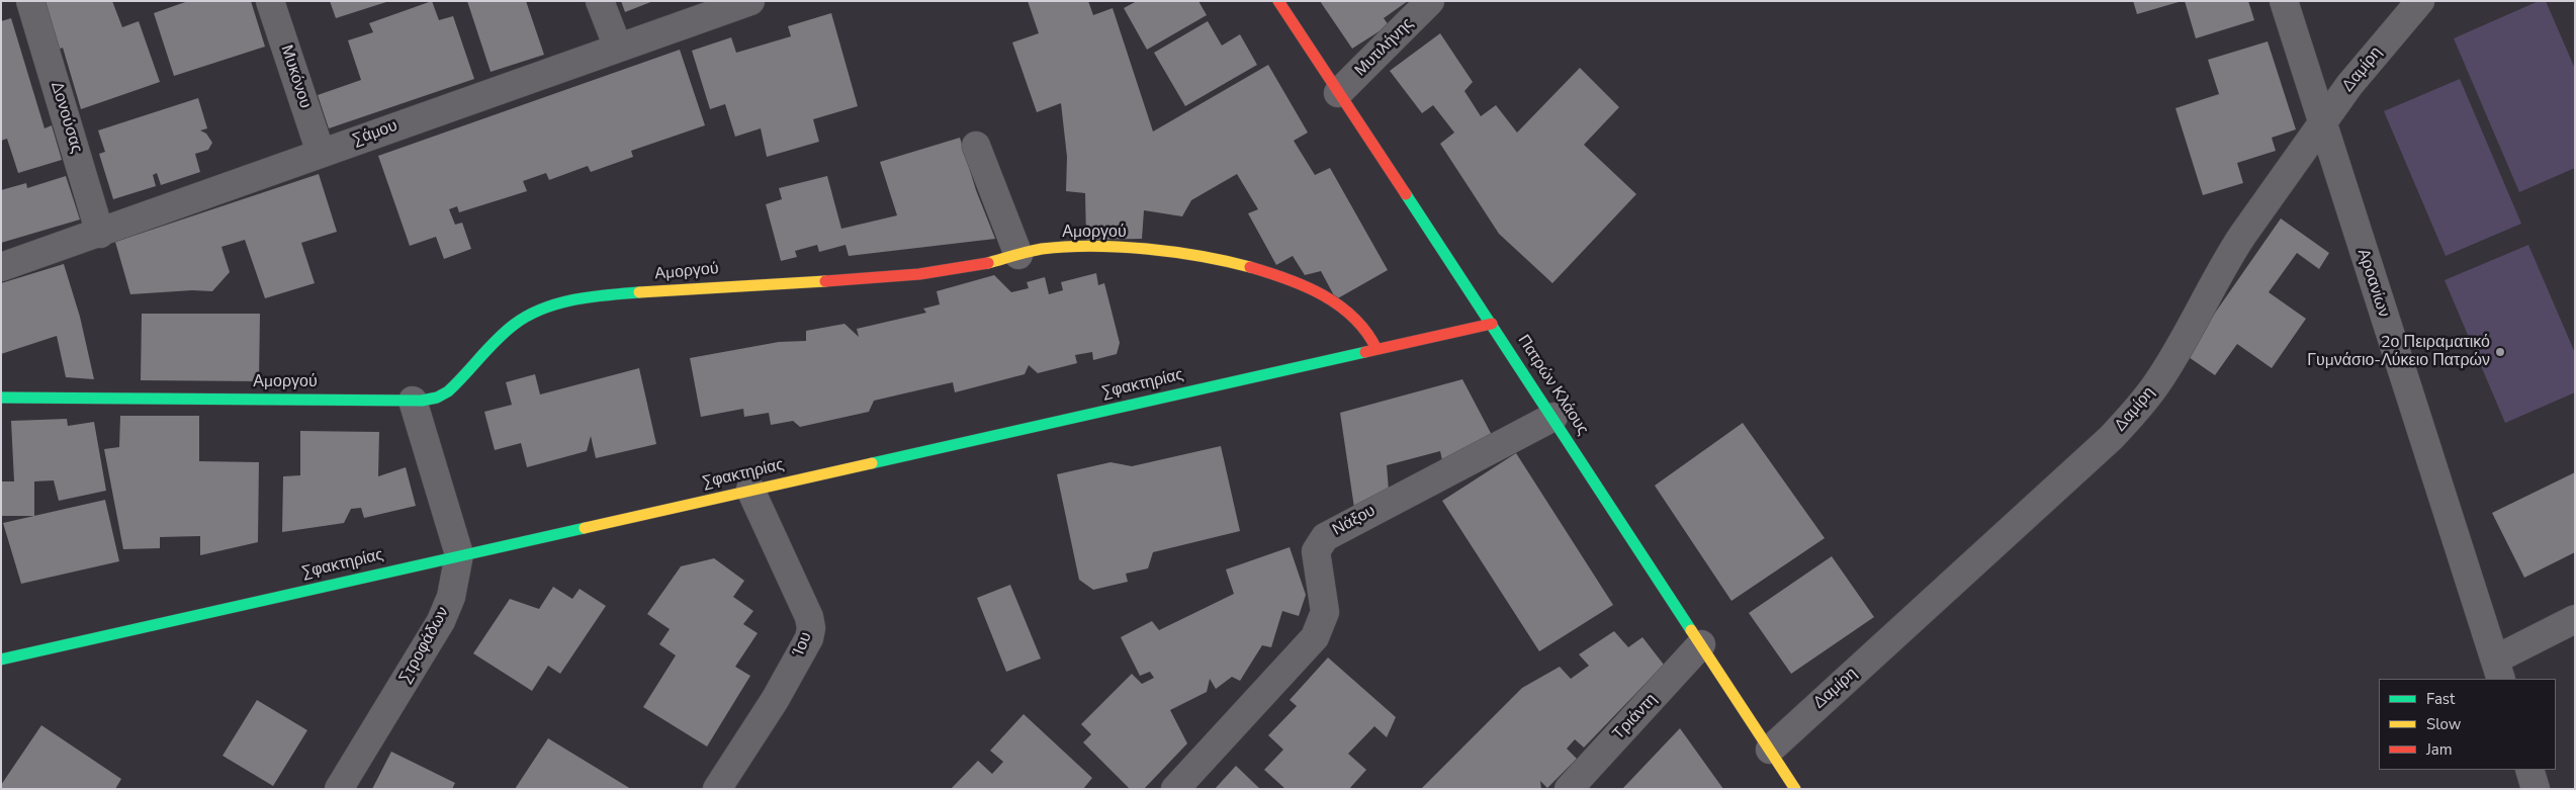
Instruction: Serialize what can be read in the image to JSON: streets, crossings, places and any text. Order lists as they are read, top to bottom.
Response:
{
  "streets": {
    "street": [
      "Μυτιλήνης",
      "Δαμίρη",
      "Μυκόνου",
      "Δονούσας",
      "Σάμου",
      "Αμοργού",
      "Αροανίων",
      "Σφακτηρίας",
      "Πατρών Κλάους",
      "Νάξου",
      "Ίου",
      "Στροφάδων",
      "Τριάντη"
    ]
  },
  "crossings": [
    ["Μυτιλήνης", "Πατρών Κλάους"],
    ["Δαμίρη", "Αροανίων"],
    ["Δαμίρη", "Πατρών Κλάους"],
    ["Μυκόνου", "Σάμου"],
    ["Δονούσας", "Σάμου"],
    ["Αμοργού", "Σφακτηρίας"],
    ["Αμοργού", "Στροφάδων"],
    ["Σφακτηρίας", "Πατρών Κλάους"],
    ["Σφακτηρίας", "Ίου"],
    ["Σφακτηρίας", "Στροφάδων"],
    ["Πατρών Κλάους", "Νάξου"],
    ["Πατρών Κλάους", "Τριάντη"]
  ],
  "places": ["2ο Πειραματικό Γυμνάσιο-Λύκειο Πατρών"],
  "legend": ["Fast", "Slow", "Jam"]
}
